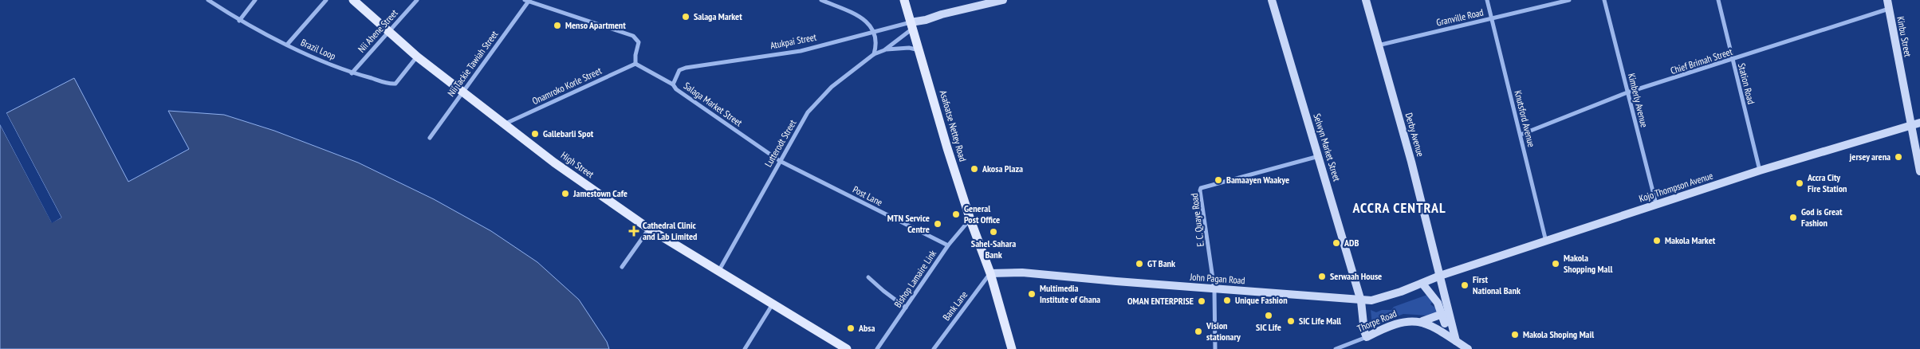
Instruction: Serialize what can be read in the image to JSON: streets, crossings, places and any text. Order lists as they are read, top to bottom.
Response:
{
  "streets": {
    "main road": [
      "Kinbu Street",
      "Asafoatse Nettey Road",
      "Derby Avenue",
      "Selwyn Market Street",
      "High Street",
      "Kojo Thompson Avenue",
      "John Pagan Road",
      "Thorpe Road"
    ],
    "street": [
      "Granville Road",
      "Nii Ahene Street",
      "Atukpai Street",
      "Brazil Loop",
      "Chief Brimah Street",
      "Nii Tackie Tawiah Street",
      "Station Road",
      "Onamroko Korle Street",
      "Kimberly Avenue",
      "Salaga Market Street",
      "Knutsford Avenue",
      "Lutterodt Street",
      "Post Lane",
      "E. C. Quaye Road",
      "Bishop Lamaire Link",
      "Bank Lane"
    ]
  },
  "crossings": [
    ["Granville Road", "Knutsford Avenue"],
    ["Granville Road", "Derby Avenue"],
    ["Nii Ahene Street", "Brazil Loop"],
    ["Nii Ahene Street", "High Street"],
    ["Kinbu Street", "Chief Brimah Street"],
    ["Kinbu Street", "Kojo Thompson Avenue"],
    ["Atukpai Street", "Salaga Market Street"],
    ["Atukpai Street", "Asafoatse Nettey Road"],
    ["Brazil Loop", "High Street"],
    ["Chief Brimah Street", "Station Road"],
    ["Chief Brimah Street", "Kimberly Avenue"],
    ["Chief Brimah Street", "Knutsford Avenue"],
    ["Nii Tackie Tawiah Street", "High Street"],
    ["Station Road", "Kojo Thompson Avenue"],
    ["Onamroko Korle Street", "Salaga Market Street"],
    ["Onamroko Korle Street", "High Street"],
    ["Kimberly Avenue", "Kojo Thompson Avenue"],
    ["Salaga Market Street", "Lutterodt Street"],
    ["Salaga Market Street", "Post Lane"],
    ["Knutsford Avenue", "Kojo Thompson Avenue"],
    ["Asafoatse Nettey Road", "Bishop Lamaire Link"],
    ["Asafoatse Nettey Road", "John Pagan Road"],
    ["Asafoatse Nettey Road", "Bank Lane"],
    ["Derby Avenue", "Kojo Thompson Avenue"],
    ["Derby Avenue", "John Pagan Road"],
    ["Lutterodt Street", "High Street"],
    ["Lutterodt Street", "Post Lane"],
    ["Selwyn Market Street", "E. C. Quaye Road"],
    ["Selwyn Market Street", "John Pagan Road"],
    ["Selwyn Market Street", "Thorpe Road"],
    ["Kojo Thompson Avenue", "John Pagan Road"],
    ["Post Lane", "Bishop Lamaire Link"],
    ["E. C. Quaye Road", "John Pagan Road"],
    ["John Pagan Road", "Bank Lane"]
  ],
  "districts": ["ACCRA CENTRAL"],
  "places": {
    "other": [
      "Salaga Market",
      "Menso Apartment",
      "Gallebarli Spot",
      "jersey arena",
      "Akosa Plaza",
      "Bamaayen Waakye",
      "Accra City Fire Station",
      "Jamestown Cafe",
      "General Post Office",
      "God is Great Fashion",
      "MTN Service Centre",
      "Sahel-Sahara Bank",
      "Makola Market",
      "ADB",
      "GT Bank",
      "Makola Shopping Mall",
      "Serwaah House",
      "First National Bank",
      "Multimedia Institute of Ghana",
      "Unique Fashion",
      "OMAN ENTERPRISE",
      "SIC Life",
      "SIC Life Mall",
      "Absa",
      "Vision stationary",
      "Makola Shoping Mail"
    ],
    "health": ["Cathedral Clinic and Lab Limited"]
  }
}
